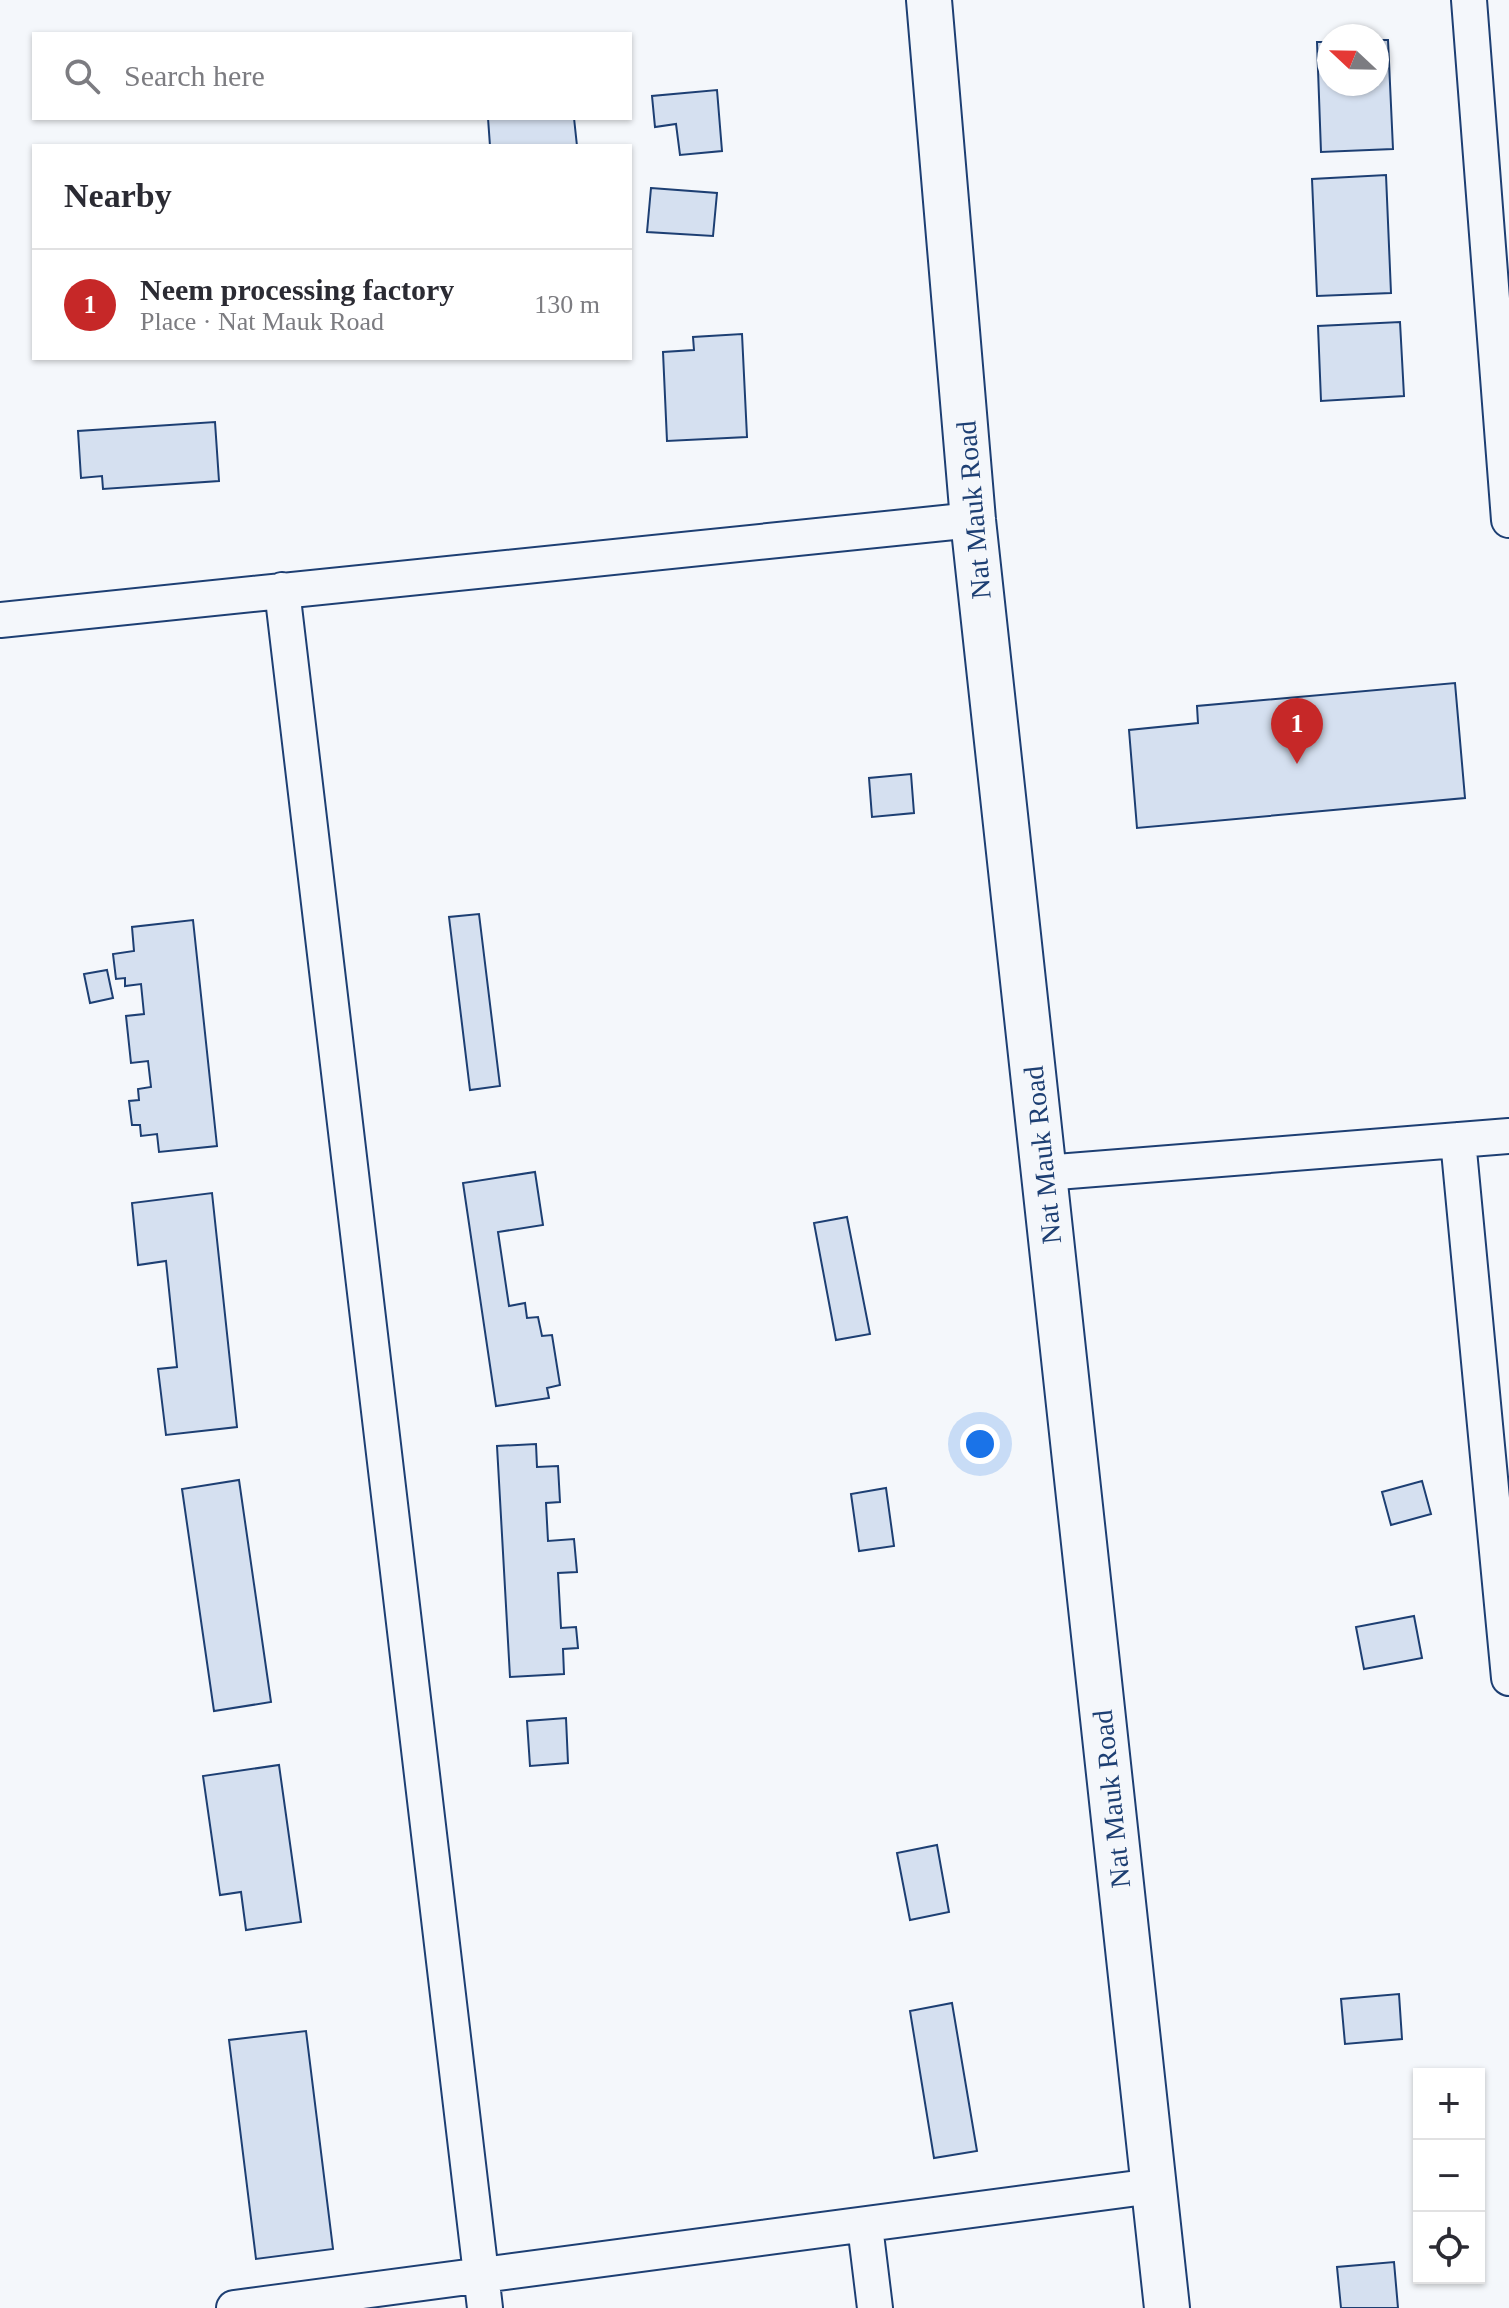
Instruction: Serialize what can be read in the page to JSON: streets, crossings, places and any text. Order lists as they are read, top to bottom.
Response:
{
  "streets": {
    "highway": ["Nat Mauk Road"]
  },
  "north": "left",
  "page": {
    "search": "Search here",
    "heading": "Nearby",
    "list": [
      {
        "mark": "1",
        "name": "Neem processing factory",
        "note": "Place · Nat Mauk Road",
        "value": "130 m"
      }
    ],
    "pins": "1",
    "map_buttons": ["+", "−"]
  }
}
